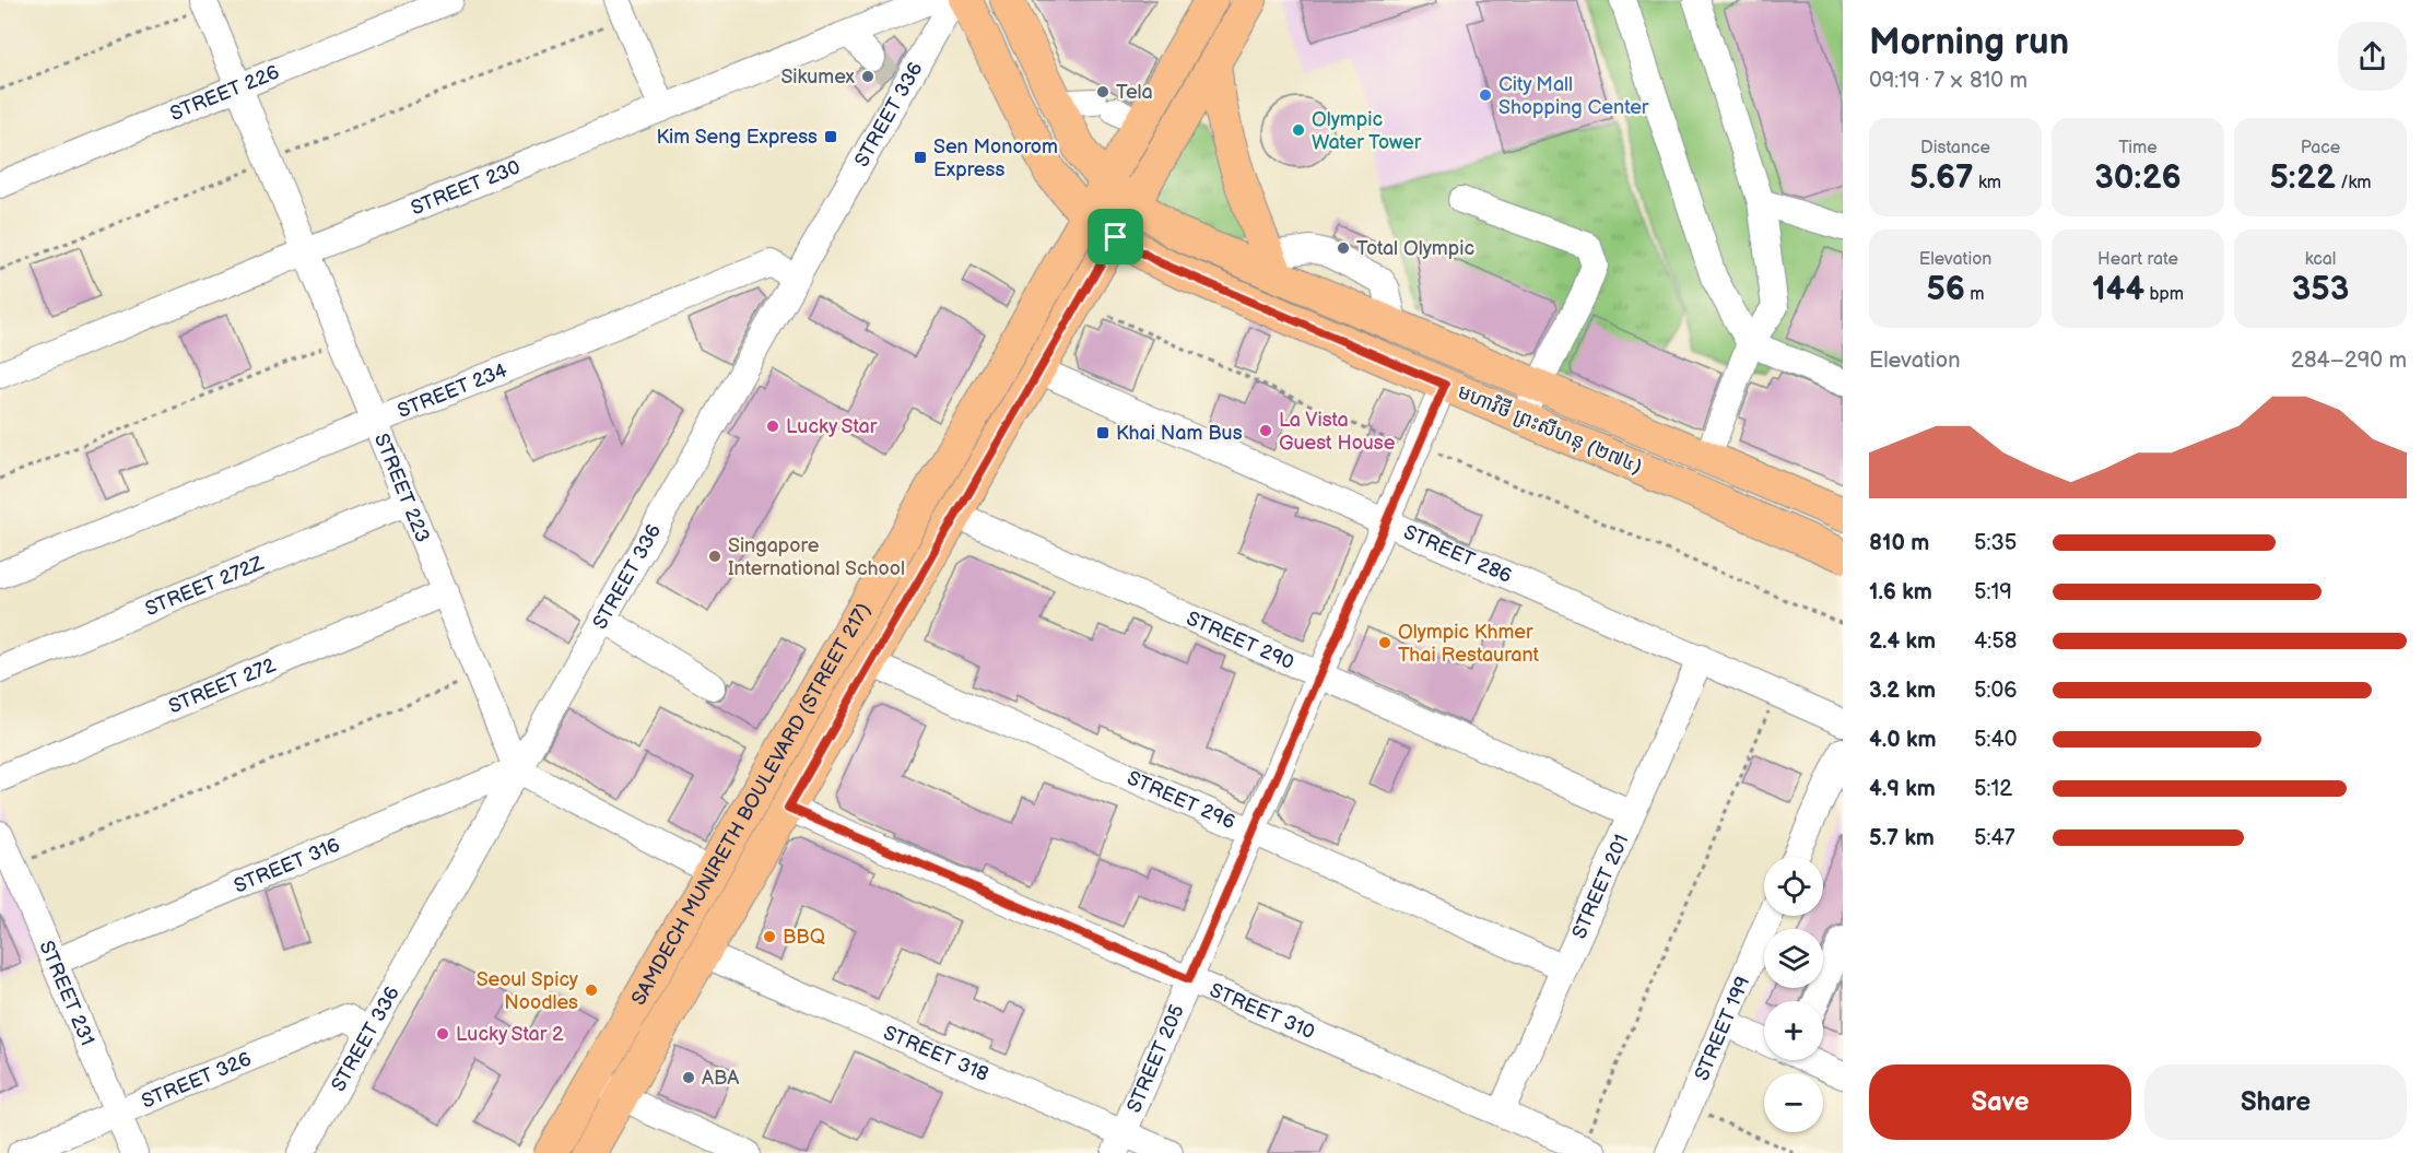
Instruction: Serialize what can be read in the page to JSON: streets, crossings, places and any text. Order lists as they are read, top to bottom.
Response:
{
  "streets": {
    "main road": ["មហាវិថី ព្រះសីហនុ (២៧៤)", "SAMDECH MUNIRETH BOULEVARD (STREET 217)"],
    "street": [
      "STREET 226",
      "STREET 336",
      "STREET 230",
      "STREET 234",
      "STREET 223",
      "STREET 286",
      "STREET 272Z",
      "STREET 290",
      "STREET 272",
      "STREET 296",
      "STREET 316",
      "STREET 201",
      "STREET 231",
      "STREET 310",
      "STREET 199",
      "STREET 318",
      "STREET 205",
      "STREET 326"
    ]
  },
  "crossings": [
    ["STREET 226", "STREET 223"],
    ["STREET 336", "STREET 234"],
    ["STREET 336", "STREET 223"],
    ["STREET 336", "STREET 316"],
    ["STREET 336", "STREET 326"],
    ["STREET 230", "STREET 223"],
    ["STREET 234", "STREET 223"],
    ["មហាវិថី ព្រះសីហនុ (២៧៤)", "SAMDECH MUNIRETH BOULEVARD (STREET 217)"],
    ["មហាវិថី ព្រះសីហនុ (២៧៤)", "STREET 205"],
    ["STREET 223", "STREET 272Z"],
    ["STREET 223", "STREET 272"],
    ["STREET 223", "STREET 316"],
    ["STREET 286", "SAMDECH MUNIRETH BOULEVARD (STREET 217)"],
    ["STREET 286", "STREET 201"],
    ["STREET 286", "STREET 205"],
    ["STREET 290", "SAMDECH MUNIRETH BOULEVARD (STREET 217)"],
    ["STREET 290", "STREET 201"],
    ["STREET 290", "STREET 205"],
    ["STREET 296", "SAMDECH MUNIRETH BOULEVARD (STREET 217)"],
    ["STREET 296", "STREET 201"],
    ["STREET 296", "STREET 205"],
    ["SAMDECH MUNIRETH BOULEVARD (STREET 217)", "STREET 310"],
    ["SAMDECH MUNIRETH BOULEVARD (STREET 217)", "STREET 318"],
    ["STREET 316", "STREET 231"],
    ["STREET 201", "STREET 310"],
    ["STREET 231", "STREET 326"],
    ["STREET 310", "STREET 205"],
    ["STREET 318", "STREET 205"]
  ],
  "places": {
    "other": [
      "Sikumex",
      "Tela",
      "City Mall Shopping Center",
      "Olympic Water Tower",
      "Total Olympic",
      "Lucky Star",
      "La Vista Guest House",
      "Singapore International School",
      "Olympic Khmer Thai Restaurant",
      "BBQ",
      "Seoul Spicy Noodles",
      "Lucky Star 2",
      "ABA"
    ],
    "transit": ["Kim Seng Express", "Sen Monorom Express", "Khai Nam Bus"]
  },
  "page": {
    "heading": ["Morning run", "09:19 · 7 × 810 m"],
    "stats": [
      ["Distance", "5.67 km"],
      ["Time", "30:26"],
      ["Pace", "5:22 /km"],
      ["Elevation", "56 m"],
      ["Heart rate", "144 bpm"],
      ["kcal", "353"]
    ],
    "chart": ["Elevation", "284–290 m"],
    "list": [
      {
        "name": "810 m",
        "note": "5:35"
      },
      {
        "name": "1.6 km",
        "note": "5:19"
      },
      {
        "name": "2.4 km",
        "note": "4:58"
      },
      {
        "name": "3.2 km",
        "note": "5:06"
      },
      {
        "name": "4.0 km",
        "note": "5:40"
      },
      {
        "name": "4.9 km",
        "note": "5:12"
      },
      {
        "name": "5.7 km",
        "note": "5:47"
      }
    ],
    "map_buttons": ["+", "−"],
    "buttons": ["Save", "Share"]
  }
}
